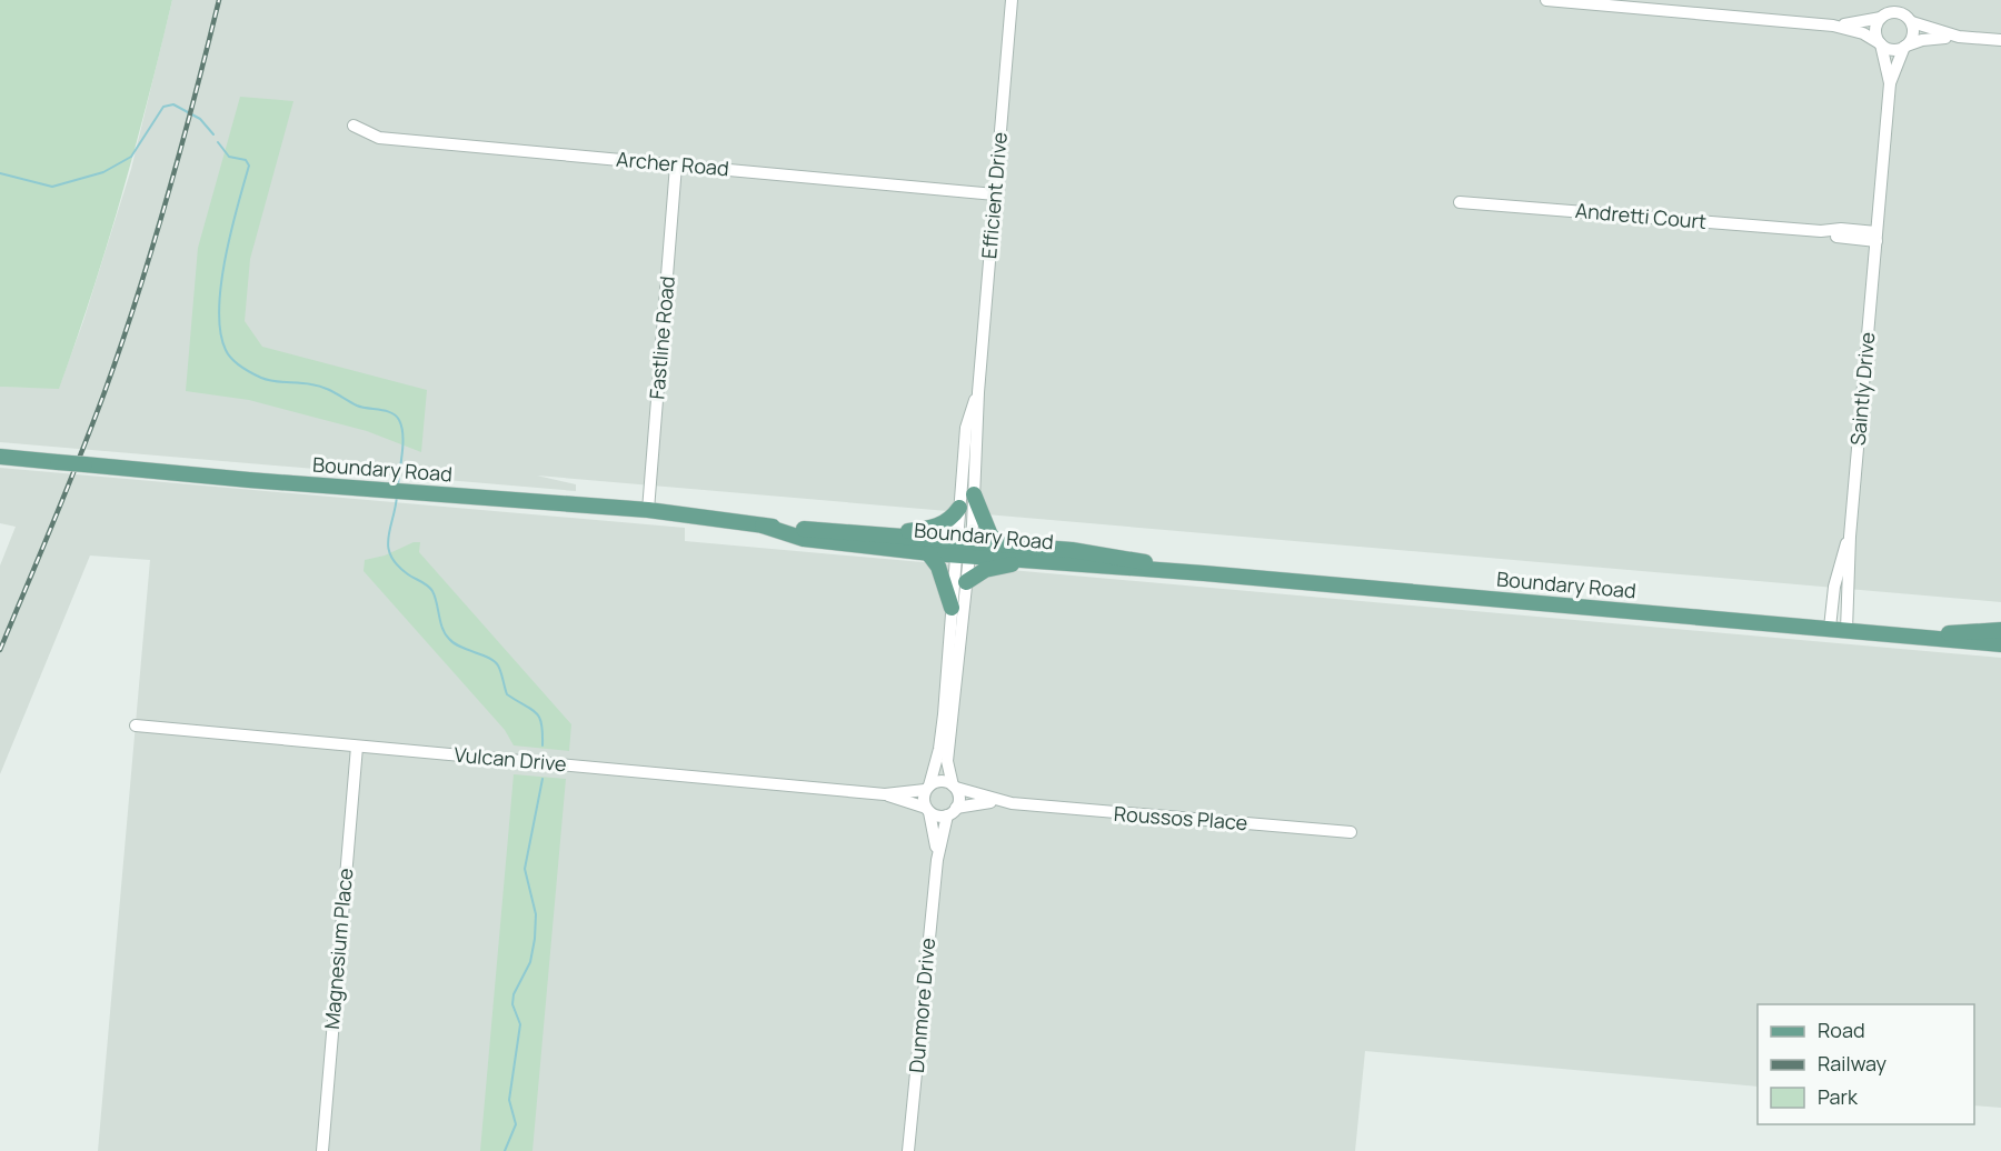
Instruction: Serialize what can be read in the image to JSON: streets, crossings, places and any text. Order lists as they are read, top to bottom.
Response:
{
  "streets": {
    "main road": ["Boundary Road"],
    "street": [
      "Archer Road",
      "Efficient Drive",
      "Andretti Court",
      "Fastline Road",
      "Saintly Drive",
      "Vulcan Drive",
      "Roussos Place",
      "Magnesium Place",
      "Dunmore Drive"
    ]
  },
  "crossings": [
    ["Archer Road", "Efficient Drive"],
    ["Archer Road", "Fastline Road"],
    ["Efficient Drive", "Boundary Road"],
    ["Andretti Court", "Saintly Drive"],
    ["Fastline Road", "Boundary Road"],
    ["Saintly Drive", "Boundary Road"],
    ["Vulcan Drive", "Roussos Place"],
    ["Vulcan Drive", "Magnesium Place"],
    ["Vulcan Drive", "Dunmore Drive"],
    ["Roussos Place", "Dunmore Drive"]
  ],
  "legend": ["Road", "Railway", "Park"]
}
